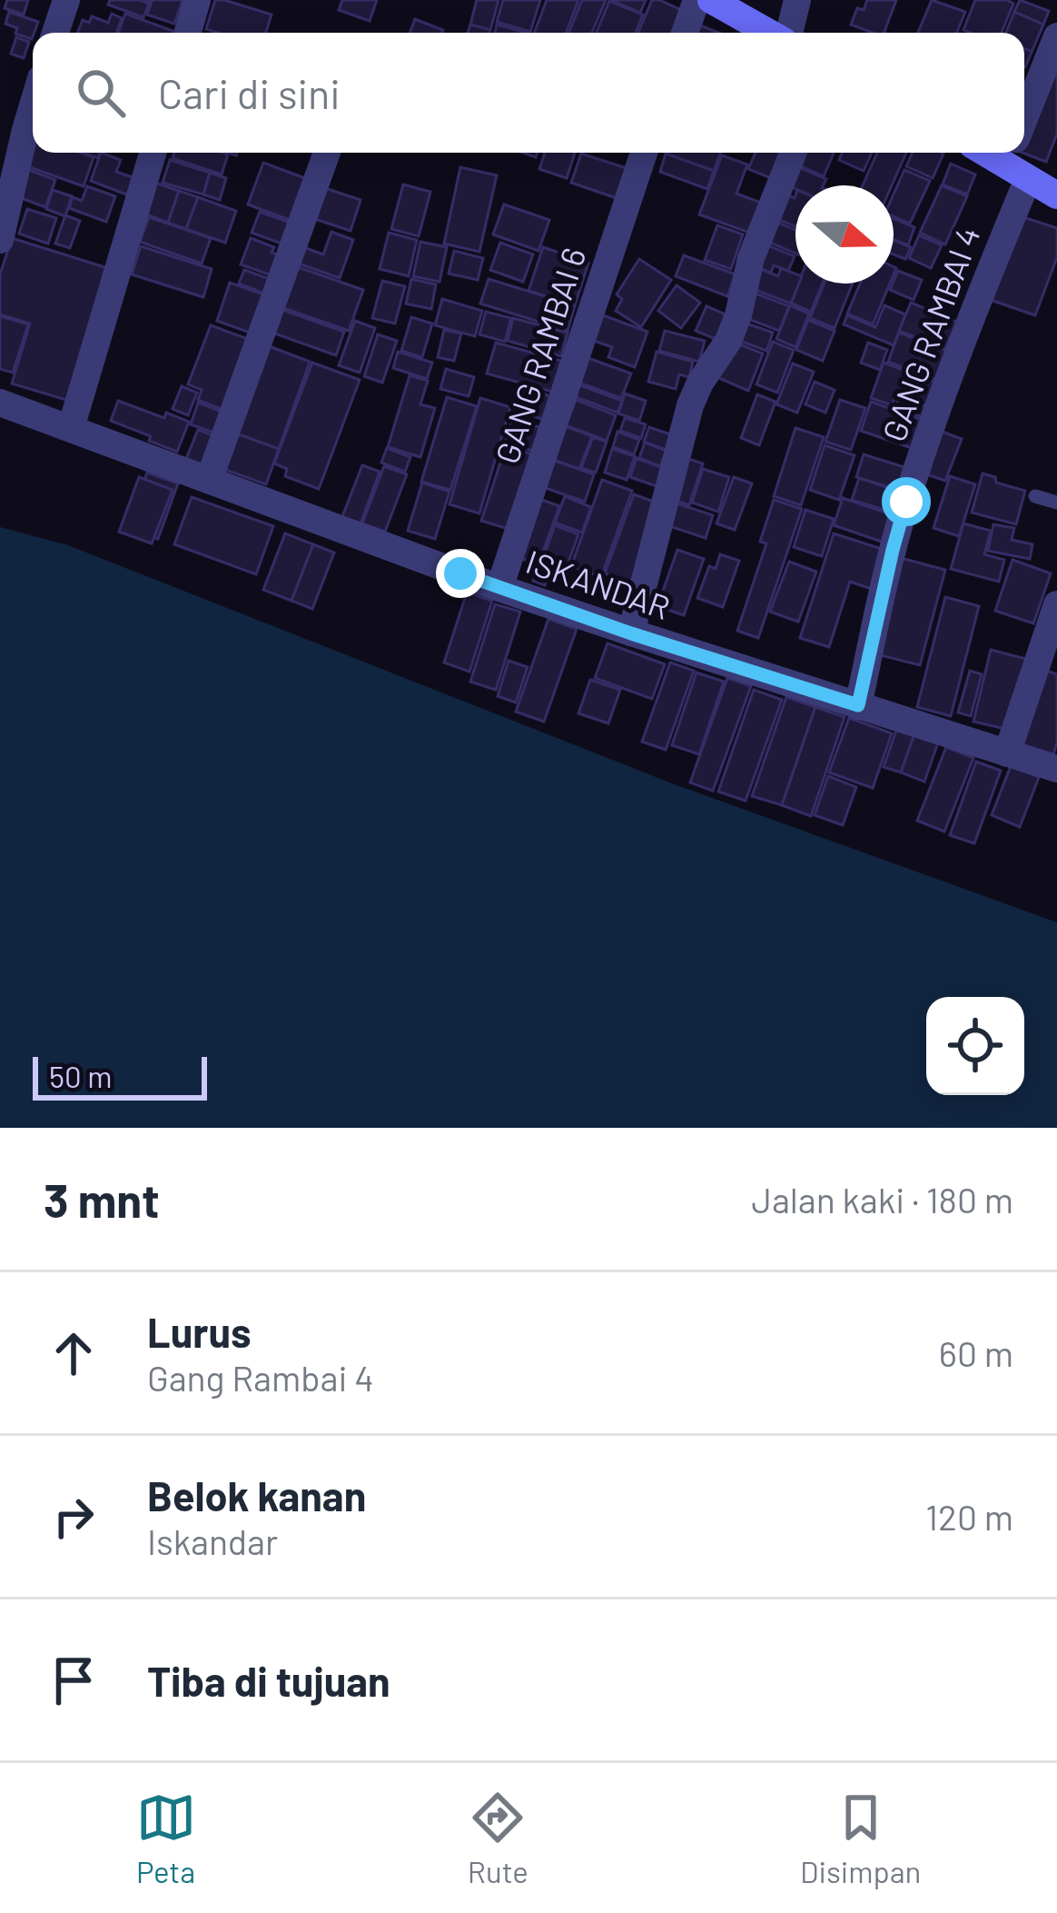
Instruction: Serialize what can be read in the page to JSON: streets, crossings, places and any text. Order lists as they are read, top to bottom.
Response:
{
  "streets": {
    "street": ["GANG RAMBAI 4", "GANG RAMBAI 6", "ISKANDAR"]
  },
  "crossings": [
    ["GANG RAMBAI 4", "ISKANDAR"],
    ["GANG RAMBAI 6", "ISKANDAR"]
  ],
  "scale_bar": "50 m",
  "north": "right",
  "page": {
    "search": "Cari di sini",
    "scale": "50 m",
    "heading": ["3 mnt", "Jalan kaki · 180 m"],
    "list": [
      ["Lurus", "Gang Rambai 4", "60 m"],
      ["Belok kanan", "Iskandar", "120 m"],
      "Tiba di tujuan"
    ],
    "nav": ["Peta", "Rute", "Disimpan"]
  }
}
